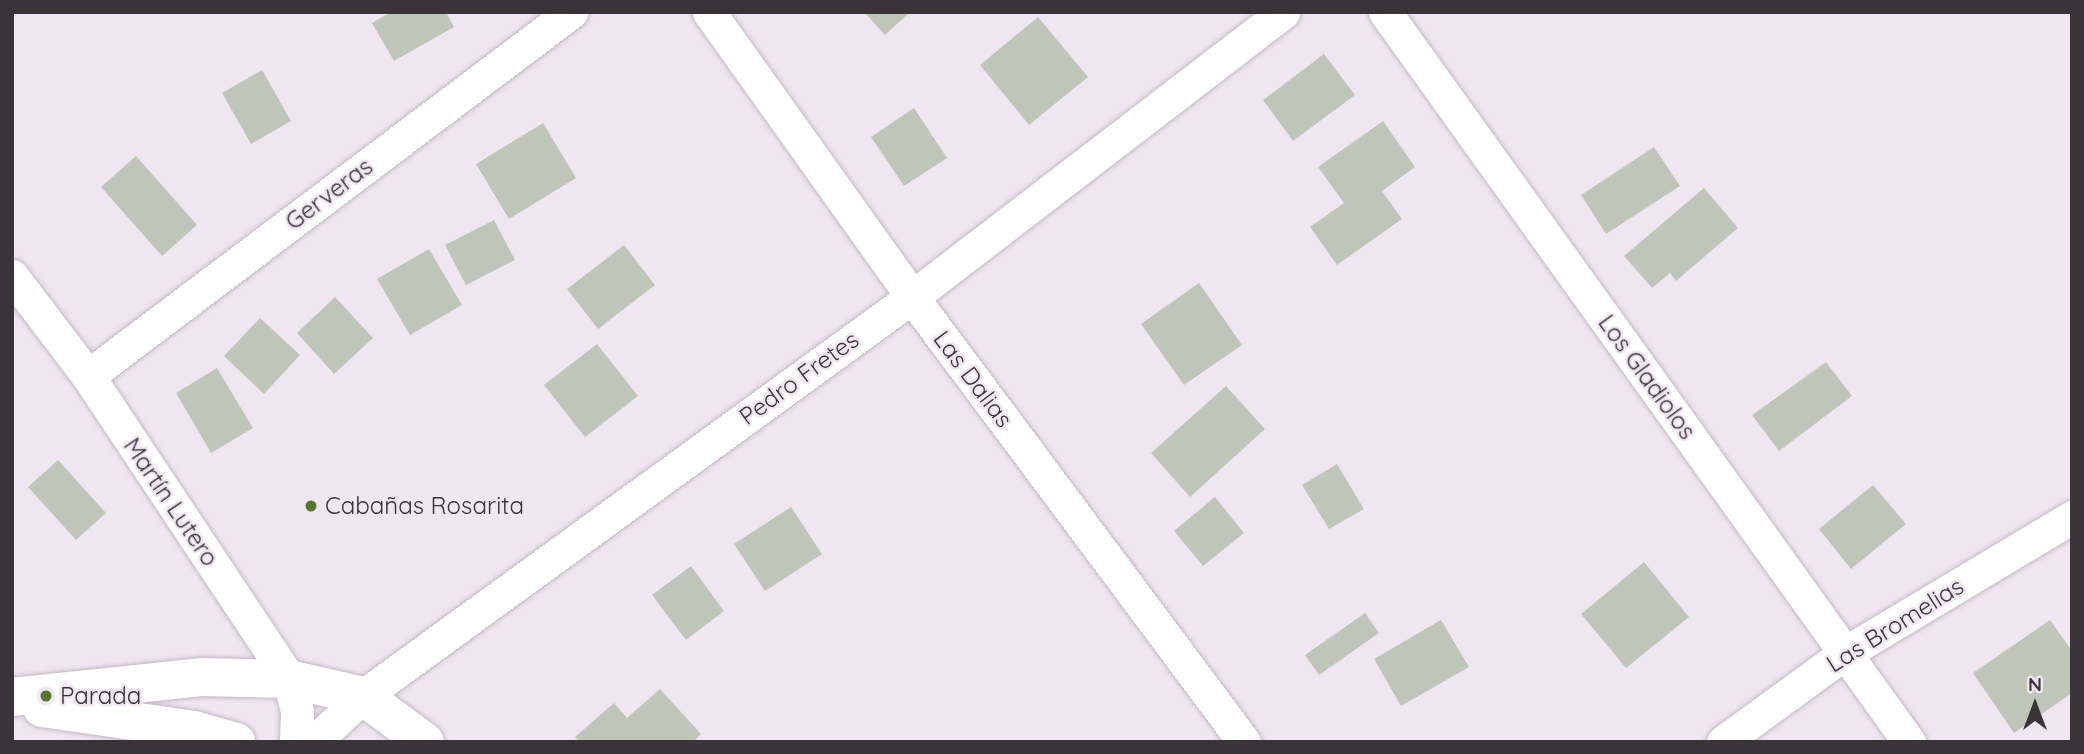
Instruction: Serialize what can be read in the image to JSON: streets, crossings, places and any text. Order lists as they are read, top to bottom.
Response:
{
  "streets": {
    "street": [
      "Gerveras",
      "Los Gladiolos",
      "Pedro Fretes",
      "Las Dalias",
      "Martín Lutero",
      "Las Bromelias"
    ]
  },
  "crossings": [
    ["Gerveras", "Martín Lutero"],
    ["Los Gladiolos", "Las Bromelias"],
    ["Pedro Fretes", "Las Dalias"]
  ],
  "places": ["Cabañas Rosarita", "Parada"],
  "north": "top"
}
